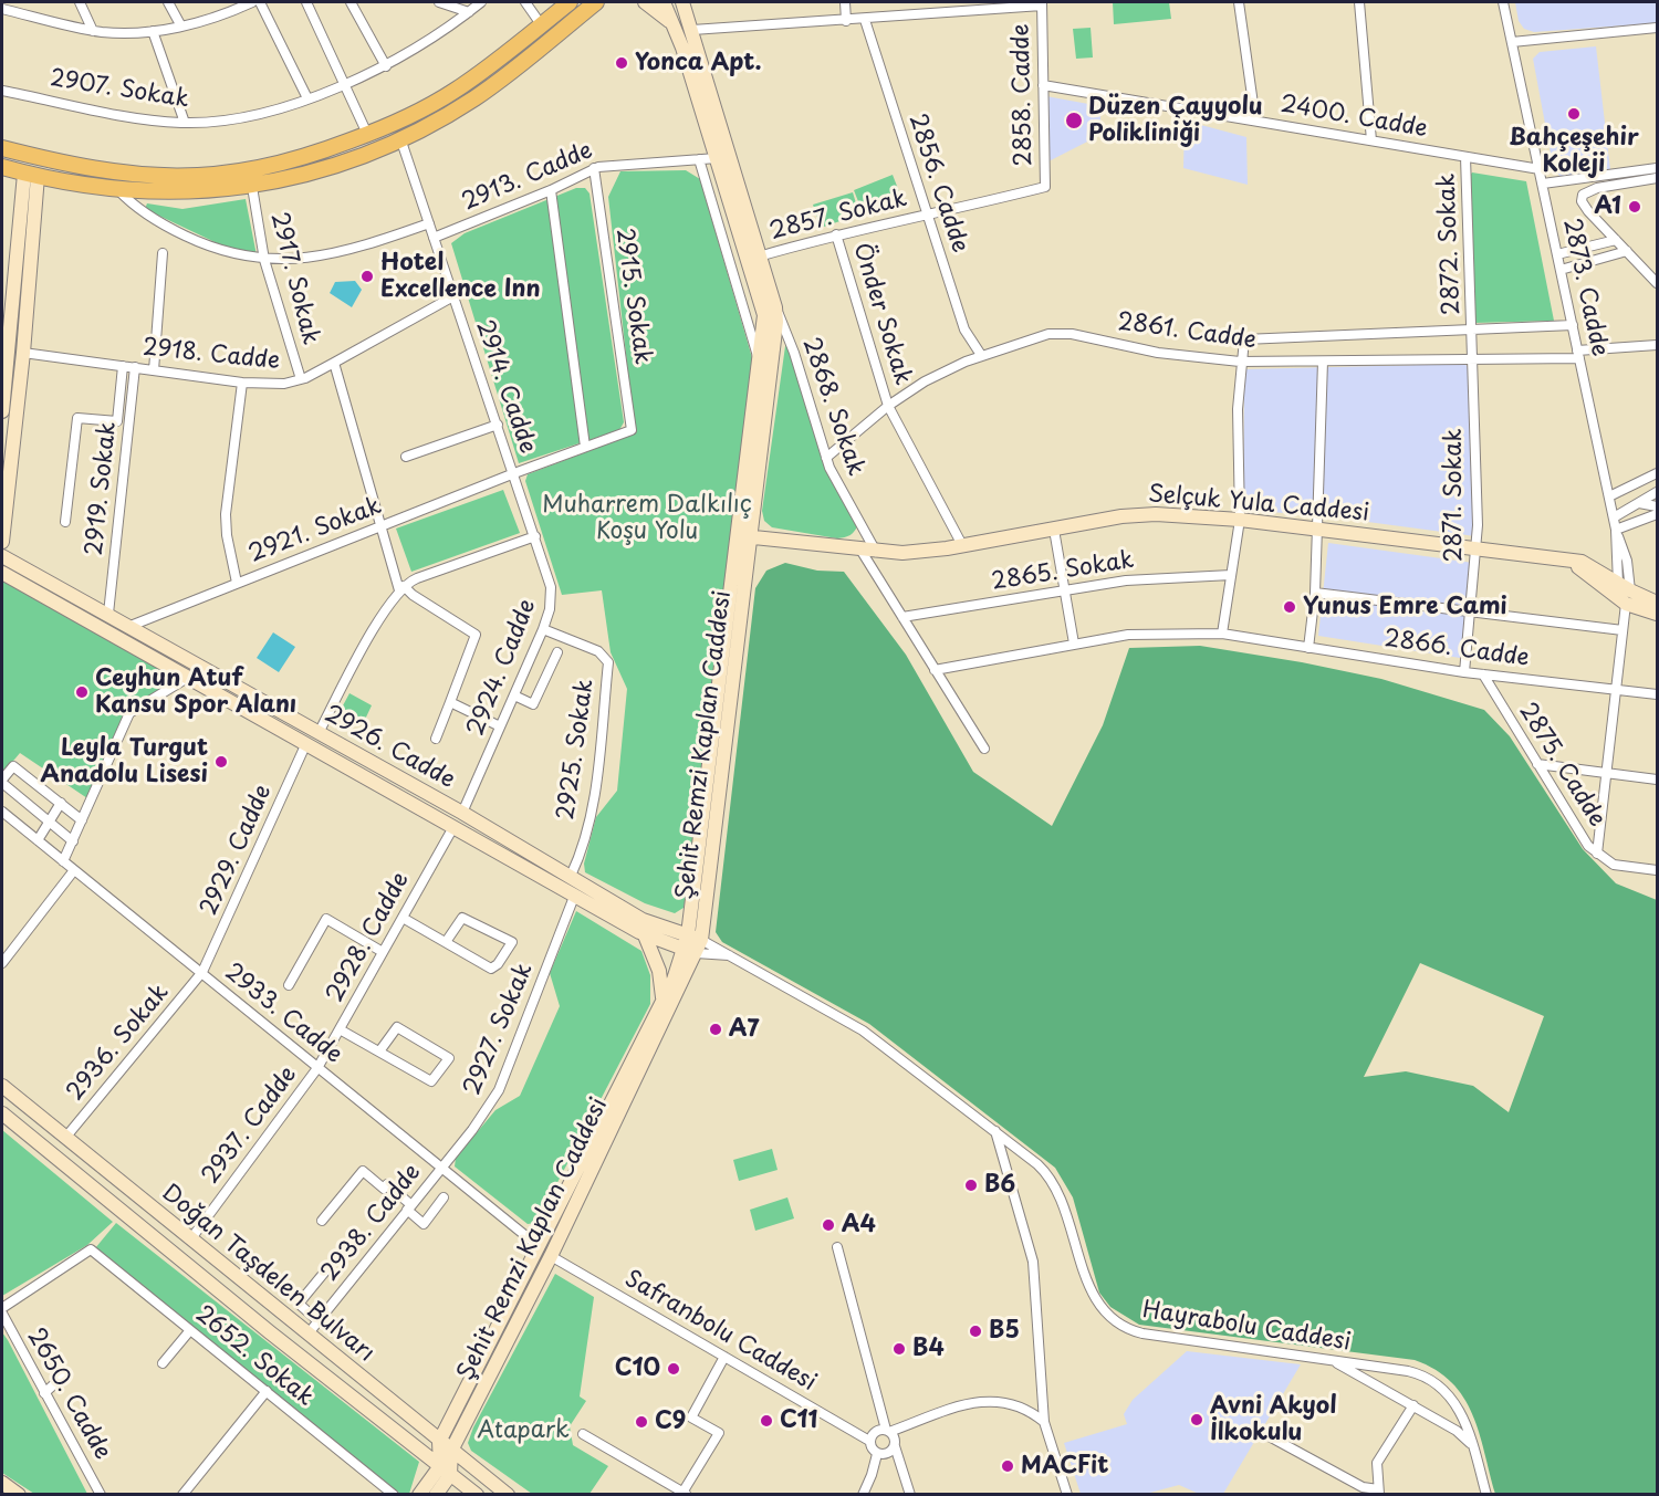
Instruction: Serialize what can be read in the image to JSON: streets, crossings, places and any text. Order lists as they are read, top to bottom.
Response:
{
  "streets": {
    "main road": [
      "Selçuk Yula Caddesi",
      "Şehit Remzi Kaplan Caddesi",
      "2926. Cadde",
      "Doğan Taşdelen Bulvarı"
    ],
    "street": [
      "2907. Sokak",
      "2858. Cadde",
      "2400. Cadde",
      "2913. Cadde",
      "2856. Cadde",
      "2857. Sokak",
      "2872. Sokak",
      "2917. Sokak",
      "2873. Cadde",
      "2915. Sokak",
      "Önder Sokak",
      "2861. Cadde",
      "2918. Cadde",
      "2914. Cadde",
      "2868. Sokak",
      "2919. Sokak",
      "2871. Sokak",
      "2921. Sokak",
      "2865. Sokak",
      "2866. Cadde",
      "2924. Cadde",
      "2925. Sokak",
      "2875. Cadde",
      "2929. Cadde",
      "2928. Cadde",
      "2933. Cadde",
      "2927. Sokak",
      "2936. Sokak",
      "2937. Cadde",
      "2938. Cadde",
      "Hayrabolu Caddesi",
      "Safranbolu Caddesi",
      "2652. Sokak",
      "2650. Cadde"
    ]
  },
  "crossings": [
    ["2858. Cadde", "2400. Cadde"],
    ["2858. Cadde", "2857. Sokak"],
    ["2400. Cadde", "2872. Sokak"],
    ["2400. Cadde", "2873. Cadde"],
    ["2913. Cadde", "2915. Sokak"],
    ["2913. Cadde", "2914. Cadde"],
    ["2913. Cadde", "Şehit Remzi Kaplan Caddesi"],
    ["2856. Cadde", "2857. Sokak"],
    ["2856. Cadde", "2861. Cadde"],
    ["2857. Sokak", "Önder Sokak"],
    ["2857. Sokak", "Şehit Remzi Kaplan Caddesi"],
    ["2872. Sokak", "2861. Cadde"],
    ["2872. Sokak", "2871. Sokak"],
    ["2917. Sokak", "2918. Cadde"],
    ["2873. Cadde", "2861. Cadde"],
    ["2873. Cadde", "Selçuk Yula Caddesi"],
    ["2915. Sokak", "2921. Sokak"],
    ["Önder Sokak", "2861. Cadde"],
    ["Önder Sokak", "Selçuk Yula Caddesi"],
    ["2861. Cadde", "2868. Sokak"],
    ["2861. Cadde", "2871. Sokak"],
    ["2918. Cadde", "2914. Cadde"],
    ["2918. Cadde", "2919. Sokak"],
    ["2914. Cadde", "2921. Sokak"],
    ["2914. Cadde", "2924. Cadde"],
    ["2868. Sokak", "Selçuk Yula Caddesi"],
    ["2868. Sokak", "Şehit Remzi Kaplan Caddesi"],
    ["2919. Sokak", "2926. Cadde"],
    ["2871. Sokak", "Selçuk Yula Caddesi"],
    ["2871. Sokak", "2866. Cadde"],
    ["Selçuk Yula Caddesi", "Şehit Remzi Kaplan Caddesi"],
    ["2921. Sokak", "2926. Cadde"],
    ["2866. Cadde", "2875. Cadde"],
    ["2924. Cadde", "2926. Cadde"],
    ["2924. Cadde", "2925. Sokak"],
    ["Şehit Remzi Kaplan Caddesi", "2926. Cadde"],
    ["Şehit Remzi Kaplan Caddesi", "2933. Cadde"],
    ["Şehit Remzi Kaplan Caddesi", "Doğan Taşdelen Bulvarı"],
    ["Şehit Remzi Kaplan Caddesi", "Hayrabolu Caddesi"],
    ["Şehit Remzi Kaplan Caddesi", "Safranbolu Caddesi"],
    ["2926. Cadde", "2925. Sokak"],
    ["2926. Cadde", "2929. Cadde"],
    ["2926. Cadde", "2928. Cadde"],
    ["2926. Cadde", "2927. Sokak"],
    ["2926. Cadde", "Hayrabolu Caddesi"],
    ["2929. Cadde", "2933. Cadde"],
    ["2929. Cadde", "2936. Sokak"],
    ["2928. Cadde", "2933. Cadde"],
    ["2928. Cadde", "2937. Cadde"],
    ["2933. Cadde", "2927. Sokak"],
    ["2933. Cadde", "2936. Sokak"],
    ["2933. Cadde", "2937. Cadde"],
    ["2933. Cadde", "2938. Cadde"],
    ["2933. Cadde", "Safranbolu Caddesi"],
    ["2927. Sokak", "2938. Cadde"],
    ["2936. Sokak", "Doğan Taşdelen Bulvarı"],
    ["2937. Cadde", "Doğan Taşdelen Bulvarı"],
    ["2938. Cadde", "Doğan Taşdelen Bulvarı"]
  ],
  "parks": ["Muharrem Dalkılıç Koşu Yolu", "Atapark"],
  "places": [
    "Yonca Apt.",
    "Bahçeşehir Koleji",
    "Düzen Çayyolu Polikliniği",
    "A1",
    "Hotel Excellence Inn",
    "Yunus Emre Cami",
    "Ceyhun Atuf Kansu Spor Alanı",
    "Leyla Turgut Anadolu Lisesi",
    "A7",
    "B6",
    "A4",
    "B5",
    "B4",
    "C10",
    "Avni Akyol İlkokulu",
    "C11",
    "C9",
    "MACFit"
  ]
}
